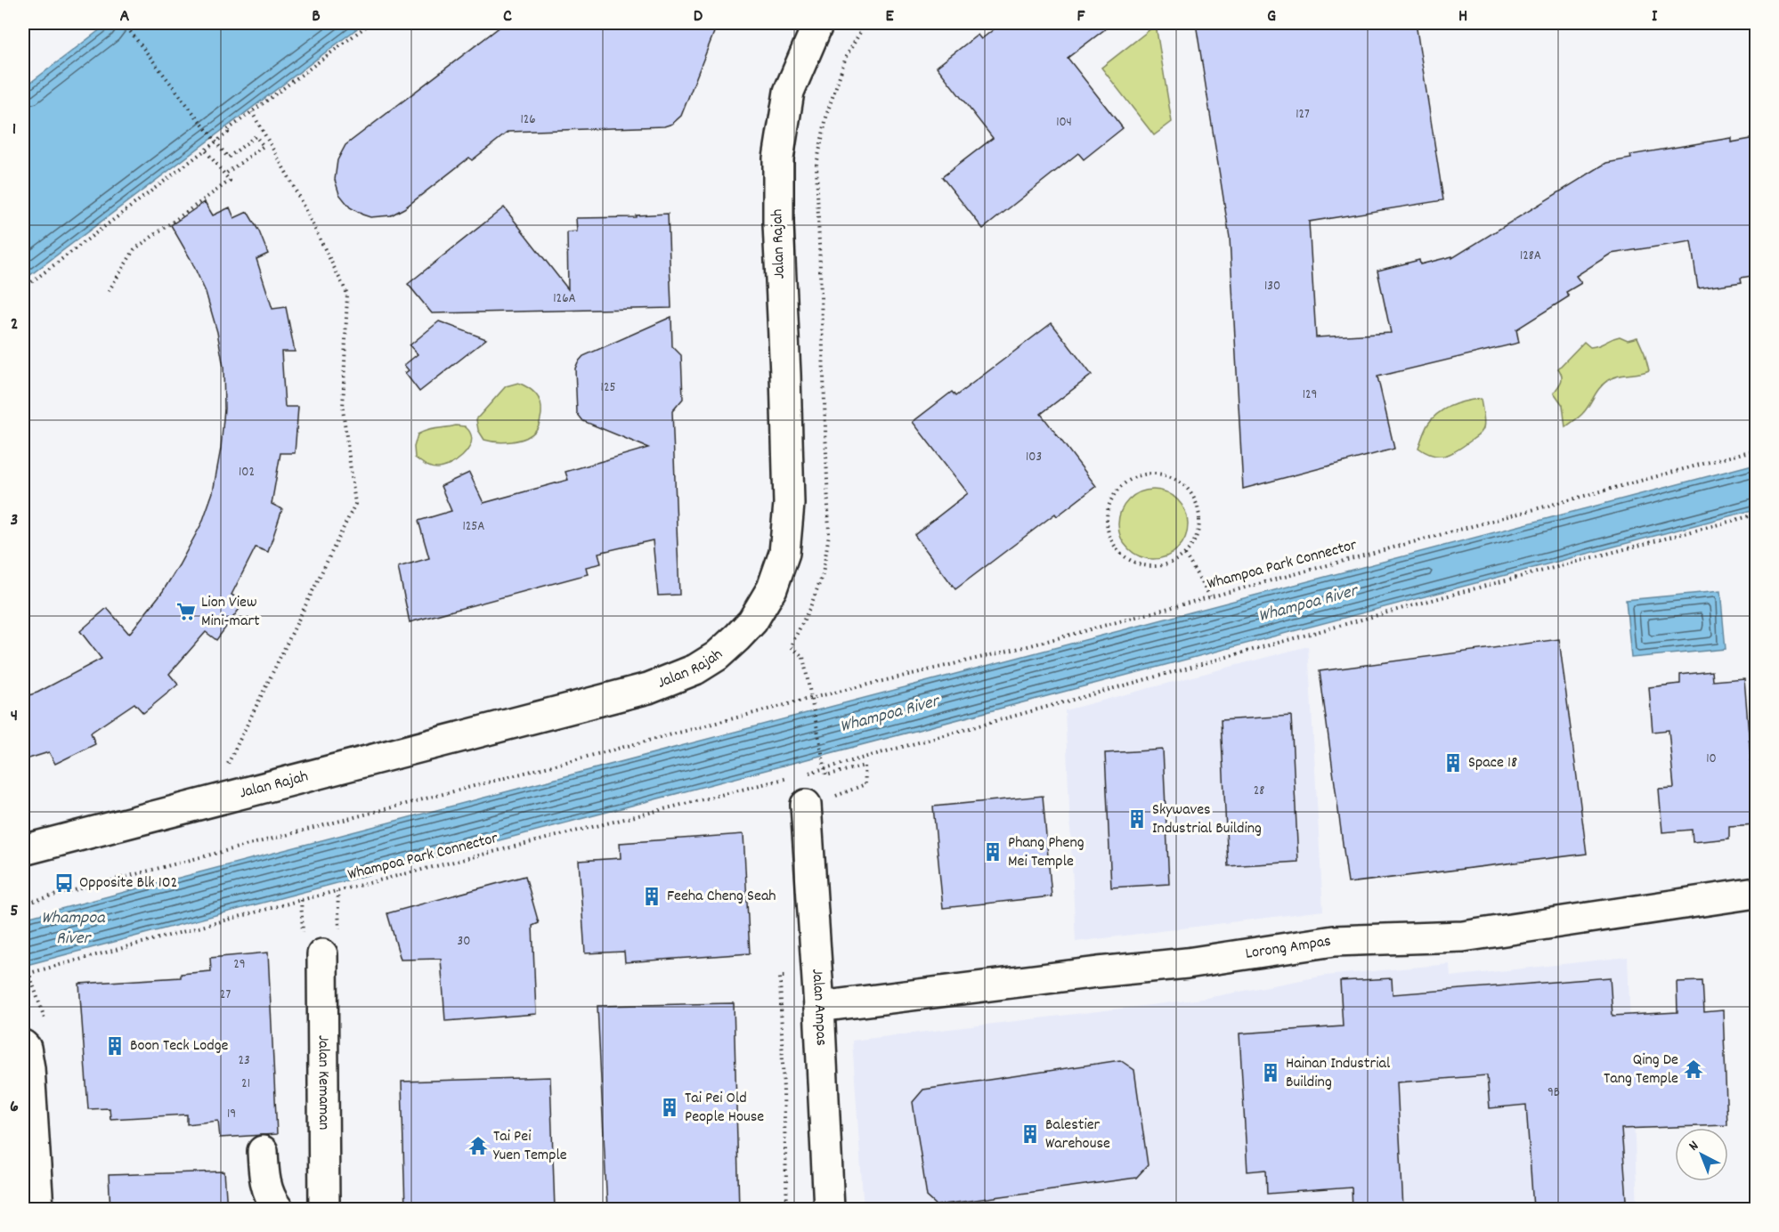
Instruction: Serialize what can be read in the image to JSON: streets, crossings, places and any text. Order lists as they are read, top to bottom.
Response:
{
  "streets": {
    "street": [
      "Jalan Rajah",
      "Lorong Ampas",
      "Jalan Ampas",
      "Jalan Kemaman"
    ],
    "path": ["Whampoa Park Connector"]
  },
  "crossings": [
    ["Lorong Ampas", "Jalan Ampas"]
  ],
  "water": ["Whampoa River"],
  "places": {
    "supermarket": ["Lion View Mini-mart"],
    "building": [
      "Space 18",
      "Skywaves Industrial Building",
      "Phang Pheng Mei Temple",
      "Feeha Cheng Seah",
      "Boon Teck Lodge",
      "Hainan Industrial Building",
      "Tai Pei Old People House",
      "Balestier Warehouse"
    ],
    "bus stop": ["Opposite Blk 102"],
    "temple": ["Qing De Tang Temple", "Tai Pei Yuen Temple"]
  },
  "house_numbers": [
    "127",
    "126",
    "104",
    "128A",
    "130",
    "126A",
    "125",
    "129",
    "103",
    "102",
    "125A",
    "10",
    "28",
    "30",
    "29",
    "27",
    "23",
    "21",
    "9B",
    "19"
  ],
  "north": "top left",
  "grid": {
    "columns": [
      "A",
      "B",
      "C",
      "D",
      "E",
      "F",
      "G",
      "H",
      "I"
    ],
    "rows": [
      "1",
      "2",
      "3",
      "4",
      "5",
      "6"
    ]
  }
}
